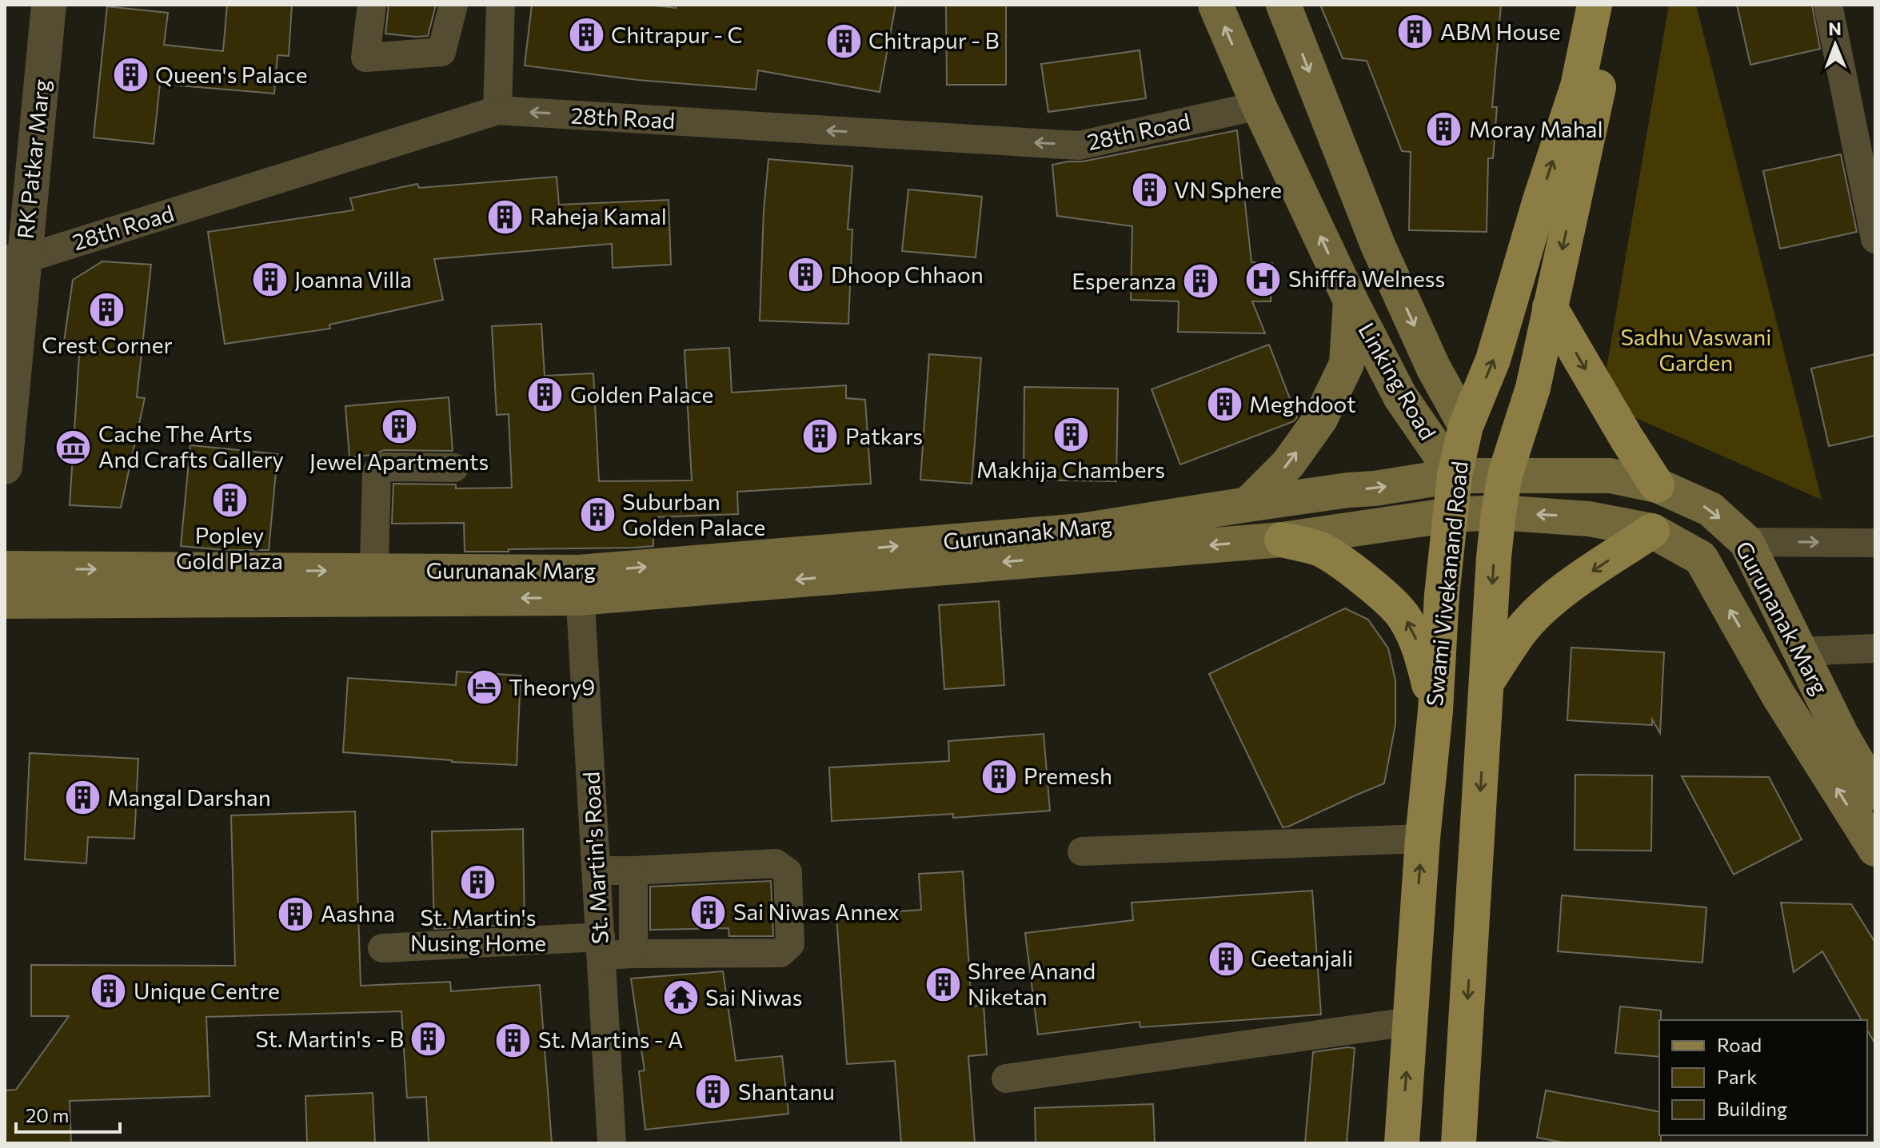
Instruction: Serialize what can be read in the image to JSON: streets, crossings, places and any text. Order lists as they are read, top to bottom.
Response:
{
  "streets": {
    "main road": ["Linking Road", "Gurunanak Marg", "Swami Vivekanand Road"],
    "street": ["28th Road", "RK Patkar Marg", "St. Martin's Road"]
  },
  "crossings": [
    ["28th Road", "RK Patkar Marg"],
    ["28th Road", "Linking Road"],
    ["Linking Road", "Gurunanak Marg"],
    ["Linking Road", "Swami Vivekanand Road"],
    ["Gurunanak Marg", "Swami Vivekanand Road"],
    ["Gurunanak Marg", "St. Martin's Road"]
  ],
  "one_way": ["28th Road"],
  "parks": ["Sadhu Vaswani Garden"],
  "places": {
    "building": [
      "ABM House",
      "Chitrapur - C",
      "Chitrapur - B",
      "Queen's Palace",
      "Moray Mahal",
      "VN Sphere",
      "Raheja Kamal",
      "Dhoop Chhaon",
      "Joanna Villa",
      "Esperanza",
      "Crest Corner",
      "Golden Palace",
      "Meghdoot",
      "Jewel Apartments",
      "Makhija Chambers",
      "Patkars",
      "Popley Gold Plaza",
      "Suburban Golden Palace",
      "Premesh",
      "Mangal Darshan",
      "St. Martin's Nusing Home",
      "Sai Niwas Annex",
      "Aashna",
      "Geetanjali",
      "Shree Anand Niketan",
      "Unique Centre",
      "St. Martin's - B",
      "St. Martins - A",
      "Shantanu"
    ],
    "hospital": ["Shifffa Welness"],
    "museum": ["Cache The Arts And Crafts Gallery"],
    "hotel": ["Theory9"],
    "temple": ["Sai Niwas"]
  },
  "legend": ["Road", "Park", "Building"],
  "scale_bar": "20 m",
  "north": "top"
}
